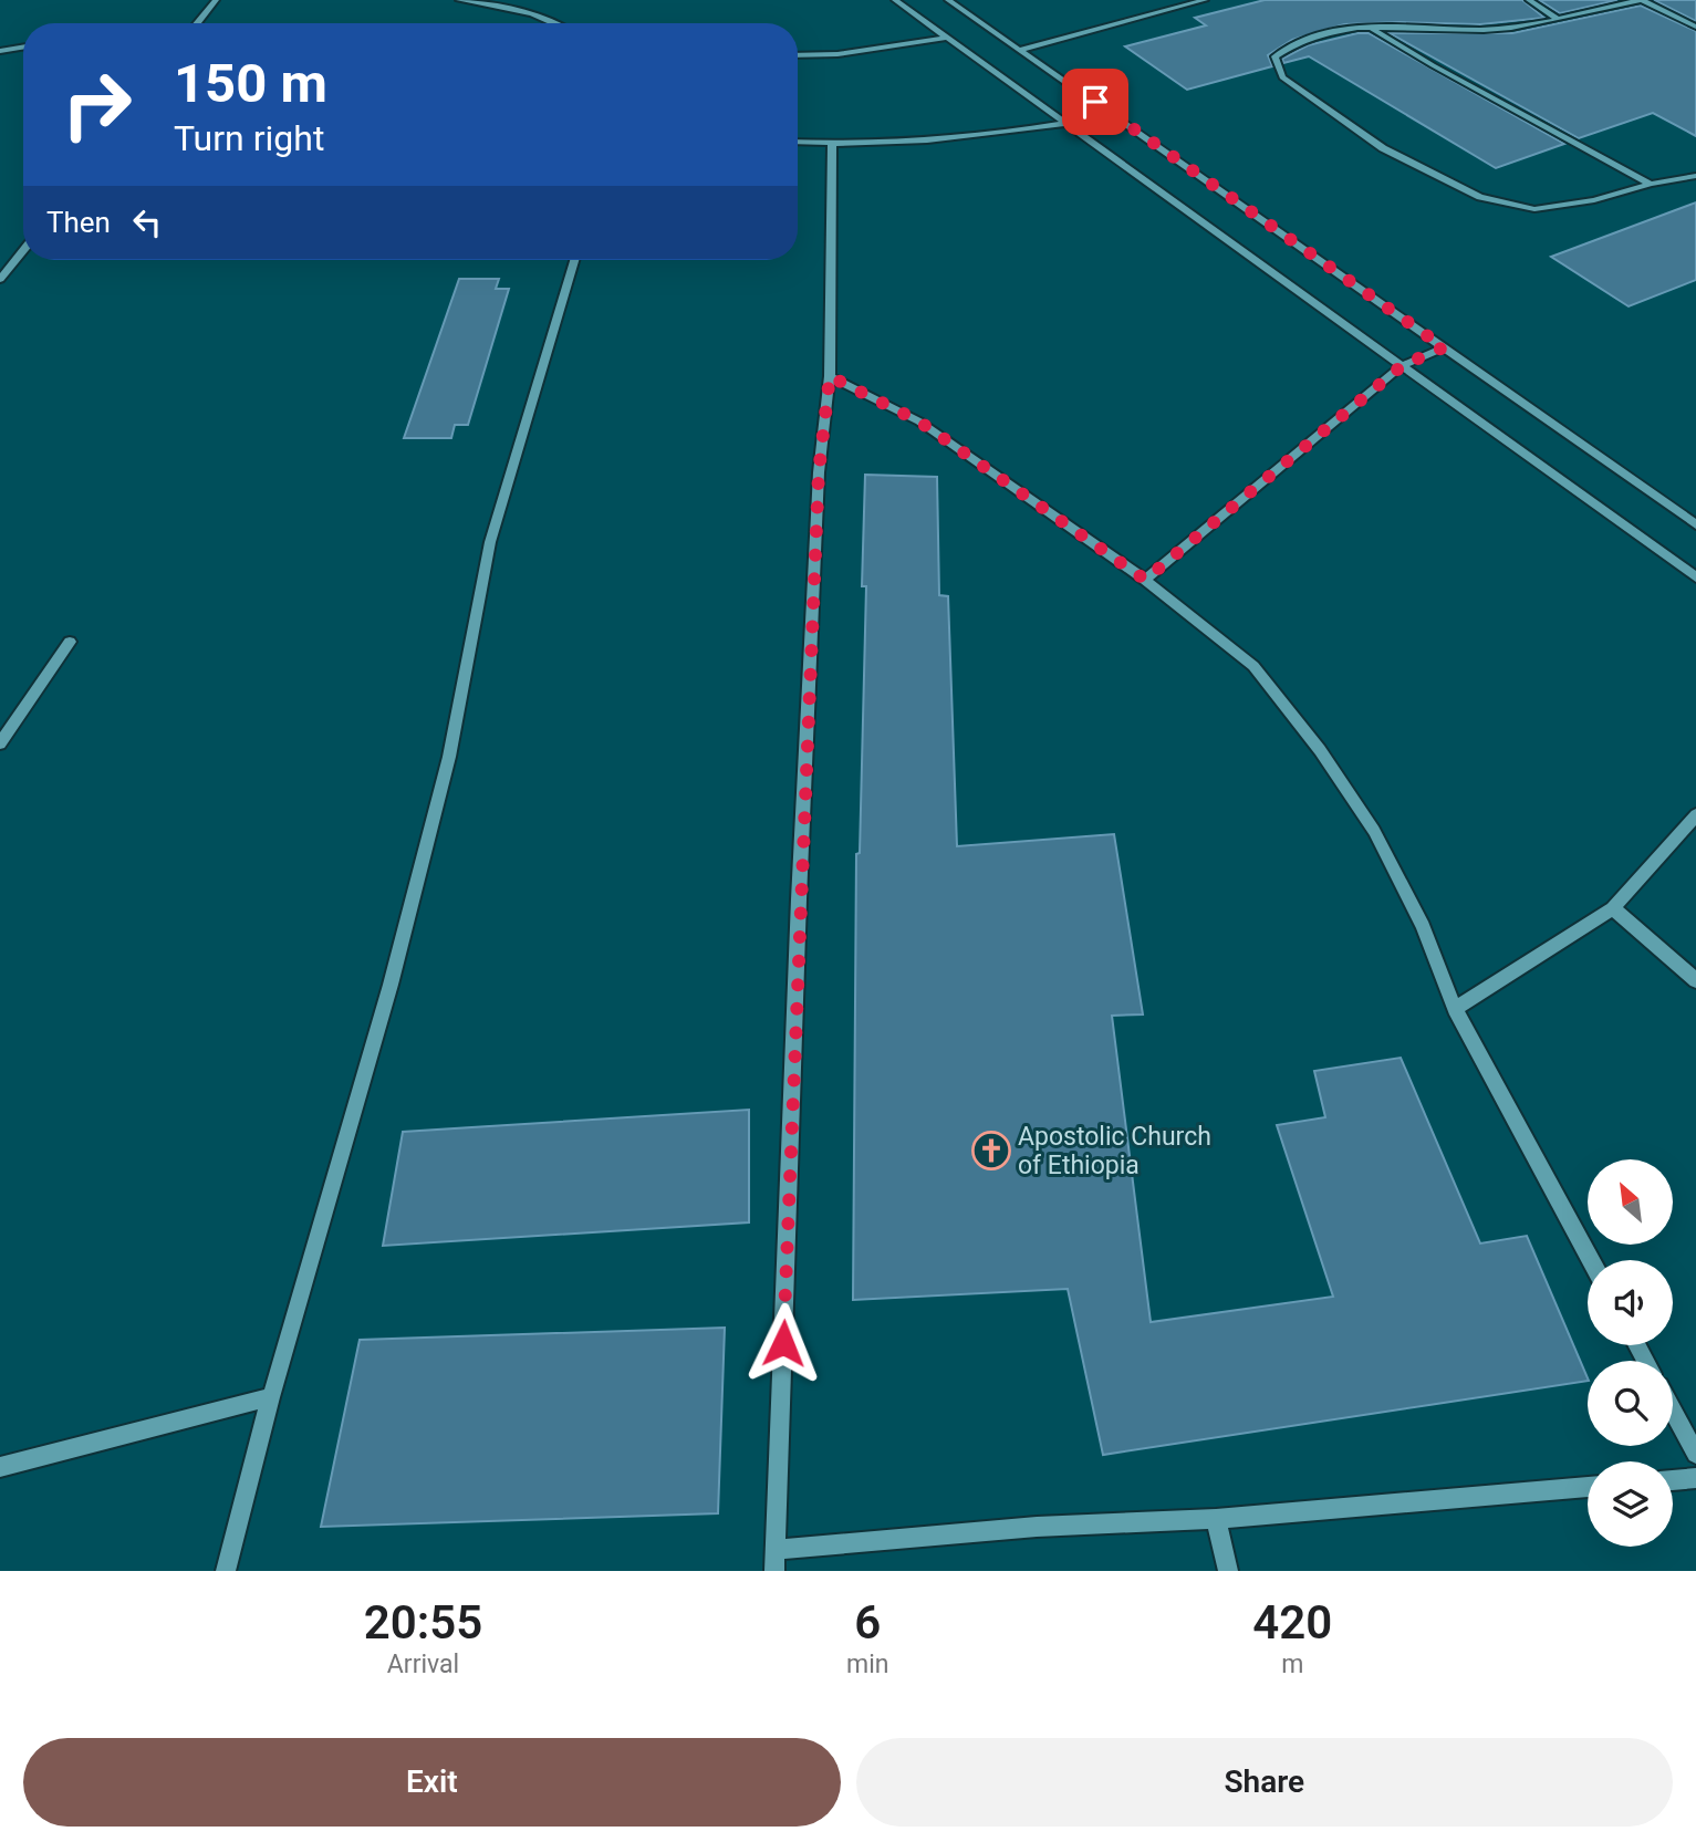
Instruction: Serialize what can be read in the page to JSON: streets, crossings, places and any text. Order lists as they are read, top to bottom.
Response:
{
  "places": {
    "church": ["Apostolic Church of Ethiopia"]
  },
  "north": "top left",
  "page": {
    "turn": ["150 m", "Turn right"],
    "then": "Then",
    "eta": [
      "20:55",
      "Arrival",
      "6",
      "min",
      "420",
      "m"
    ],
    "buttons": ["Exit", "Share"]
  }
}
